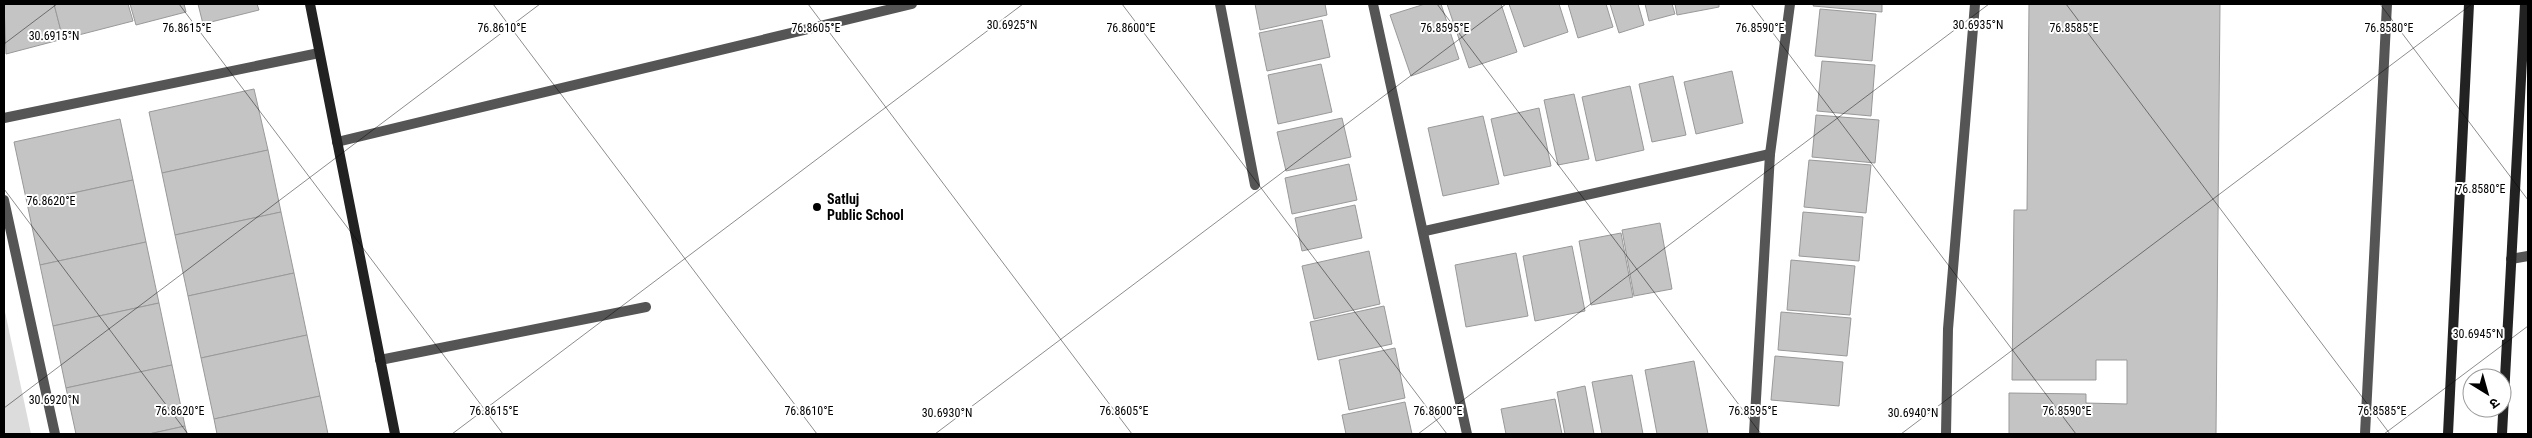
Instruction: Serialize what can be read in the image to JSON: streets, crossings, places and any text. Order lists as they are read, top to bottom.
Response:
{
  "places": ["Satluj Public School"],
  "north": "bottom right",
  "coordinates": [
    "30.6925°N",
    "30.6935°N",
    "76.8615°E",
    "76.8610°E",
    "76.8605°E",
    "76.8600°E",
    "76.8590°E",
    "76.8595°E",
    "76.8585°E",
    "76.8580°E",
    "30.6915°N",
    "76.8620°E",
    "30.6945°N",
    "30.6920°N",
    "30.6930°N",
    "30.6940°N"
  ]
}
